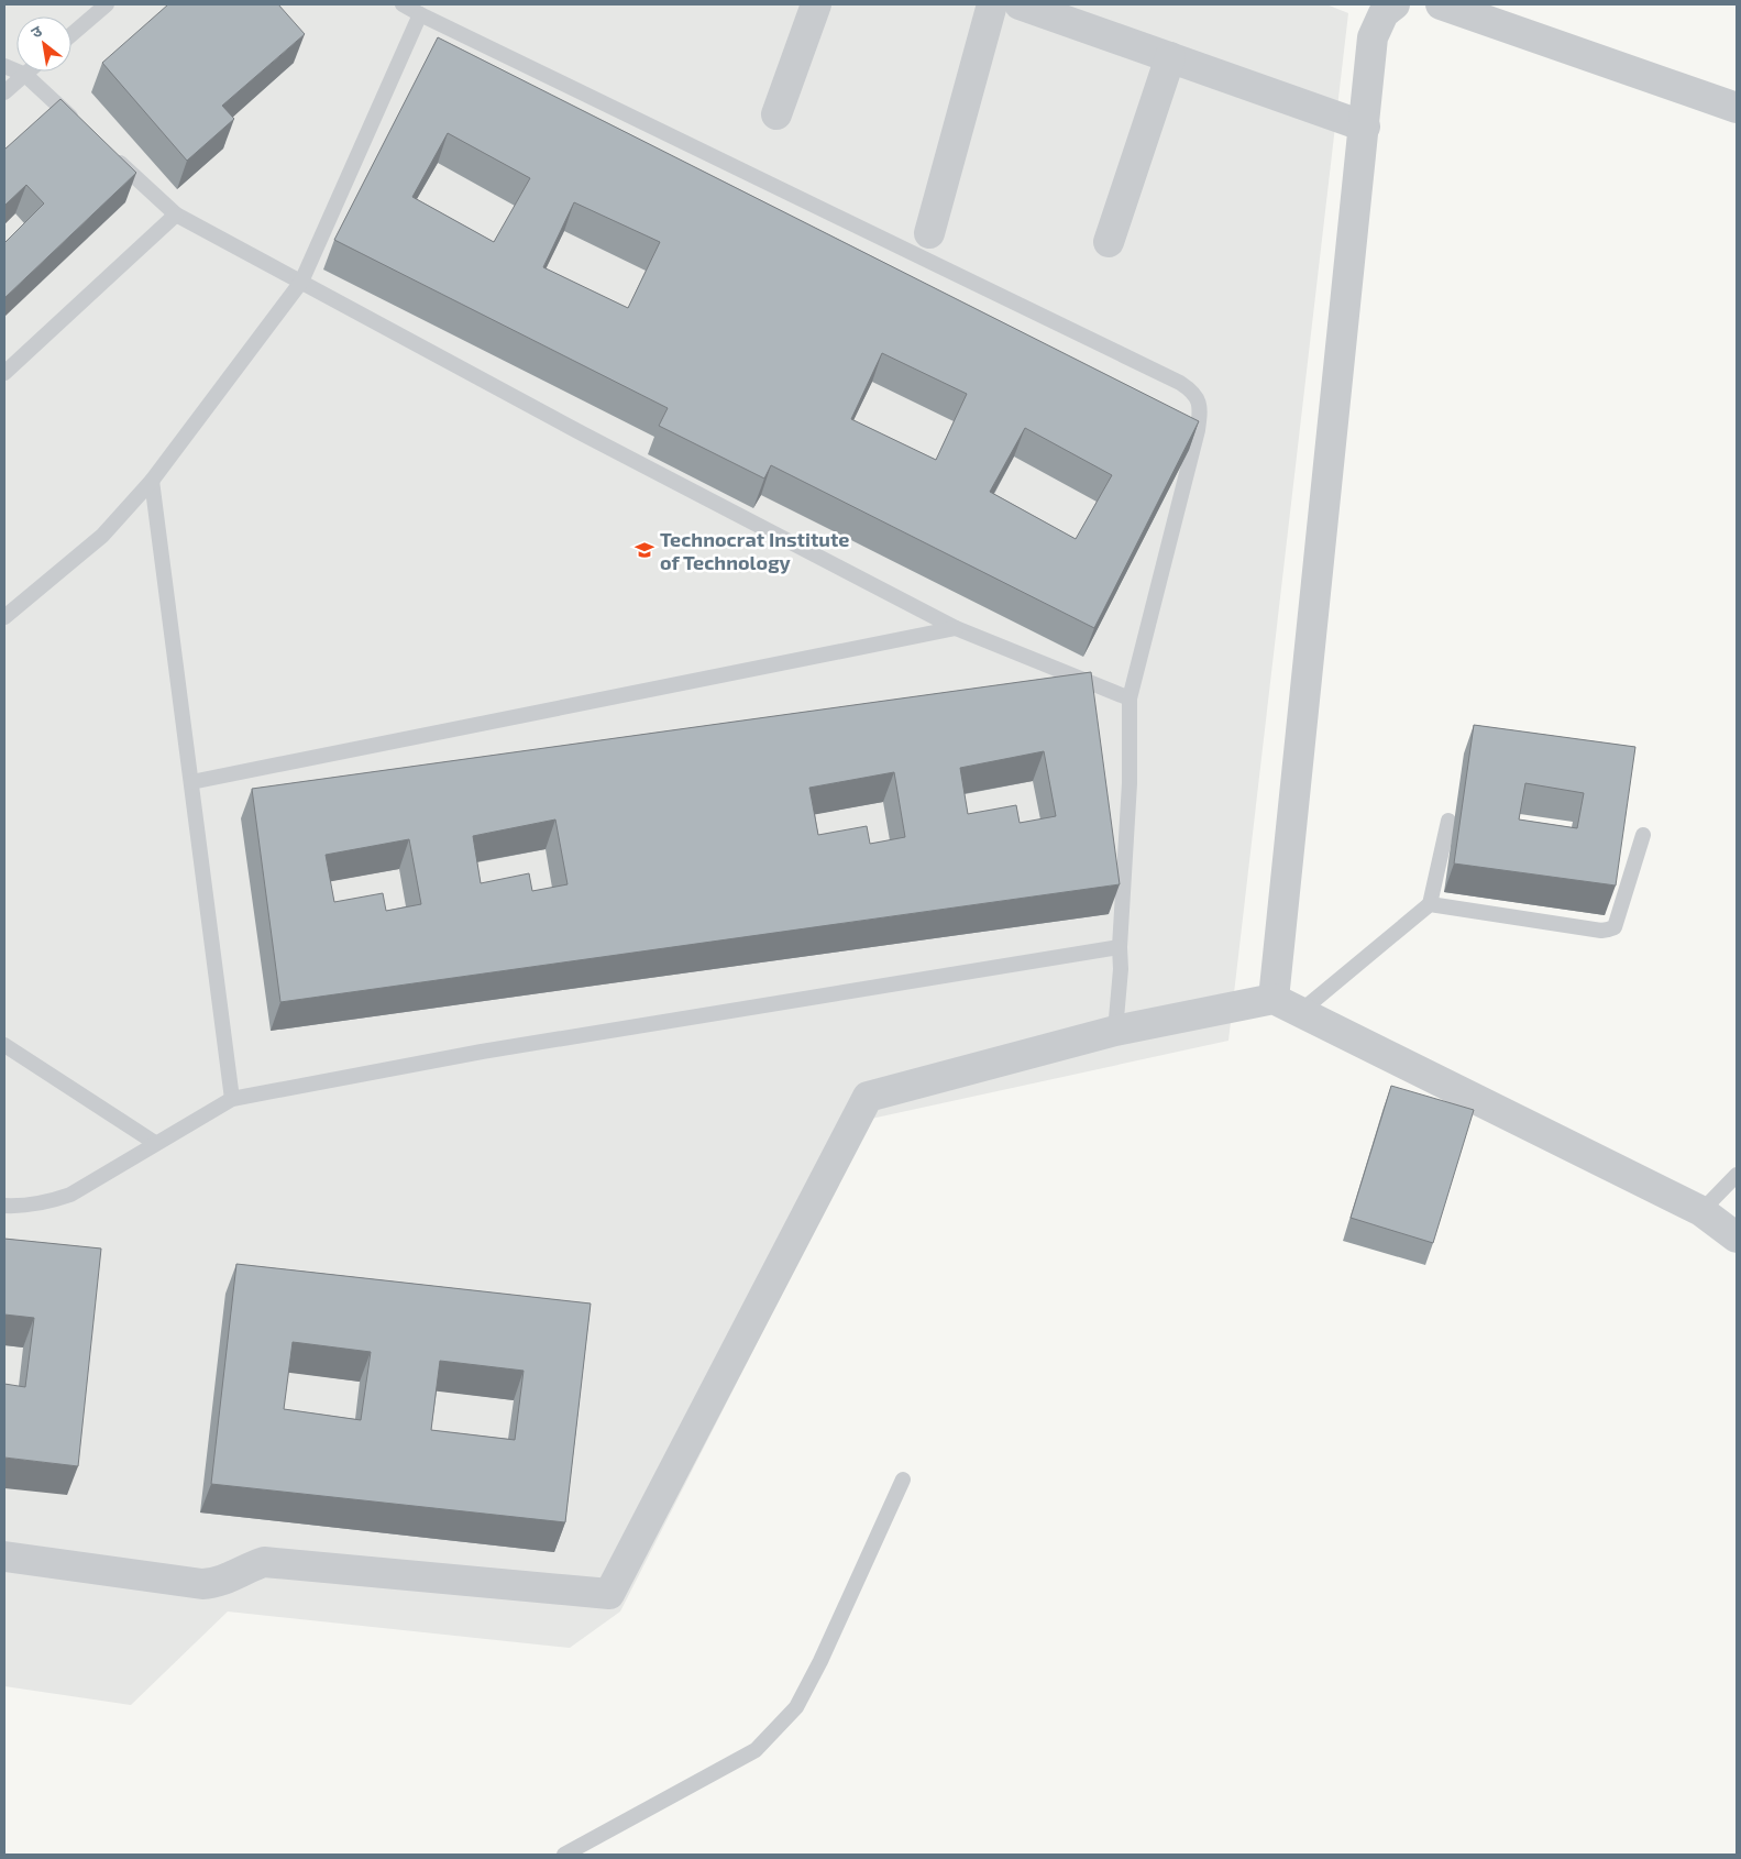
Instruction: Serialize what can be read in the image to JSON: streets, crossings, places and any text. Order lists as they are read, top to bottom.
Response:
{
  "places": {
    "school or university": ["Technocrat Institute of Technology"]
  },
  "north": "top left"
}
